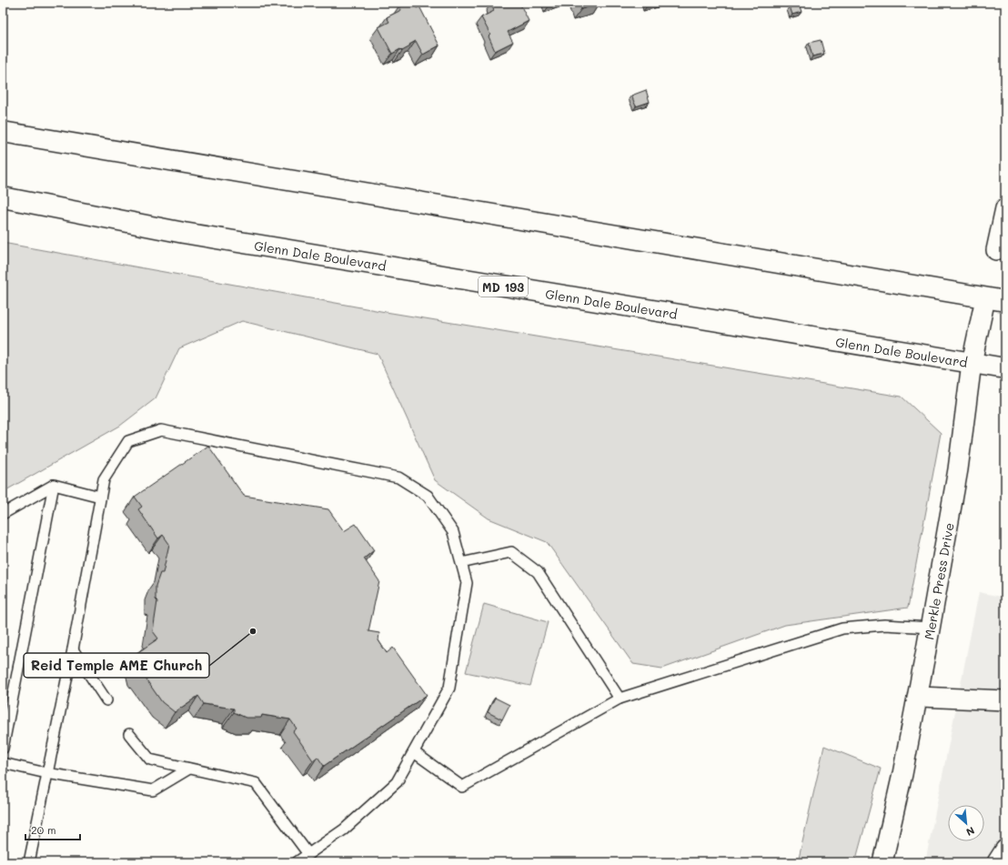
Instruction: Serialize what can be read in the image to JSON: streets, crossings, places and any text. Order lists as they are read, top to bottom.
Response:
{
  "streets": {
    "main road": ["Glenn Dale Boulevard", "MD 193"],
    "street": ["Merkle Press Drive"]
  },
  "crossings": [
    ["Glenn Dale Boulevard", "Merkle Press Drive"]
  ],
  "places": ["Reid Temple AME Church"],
  "scale_bar": "20 m",
  "north": "bottom right"
}
